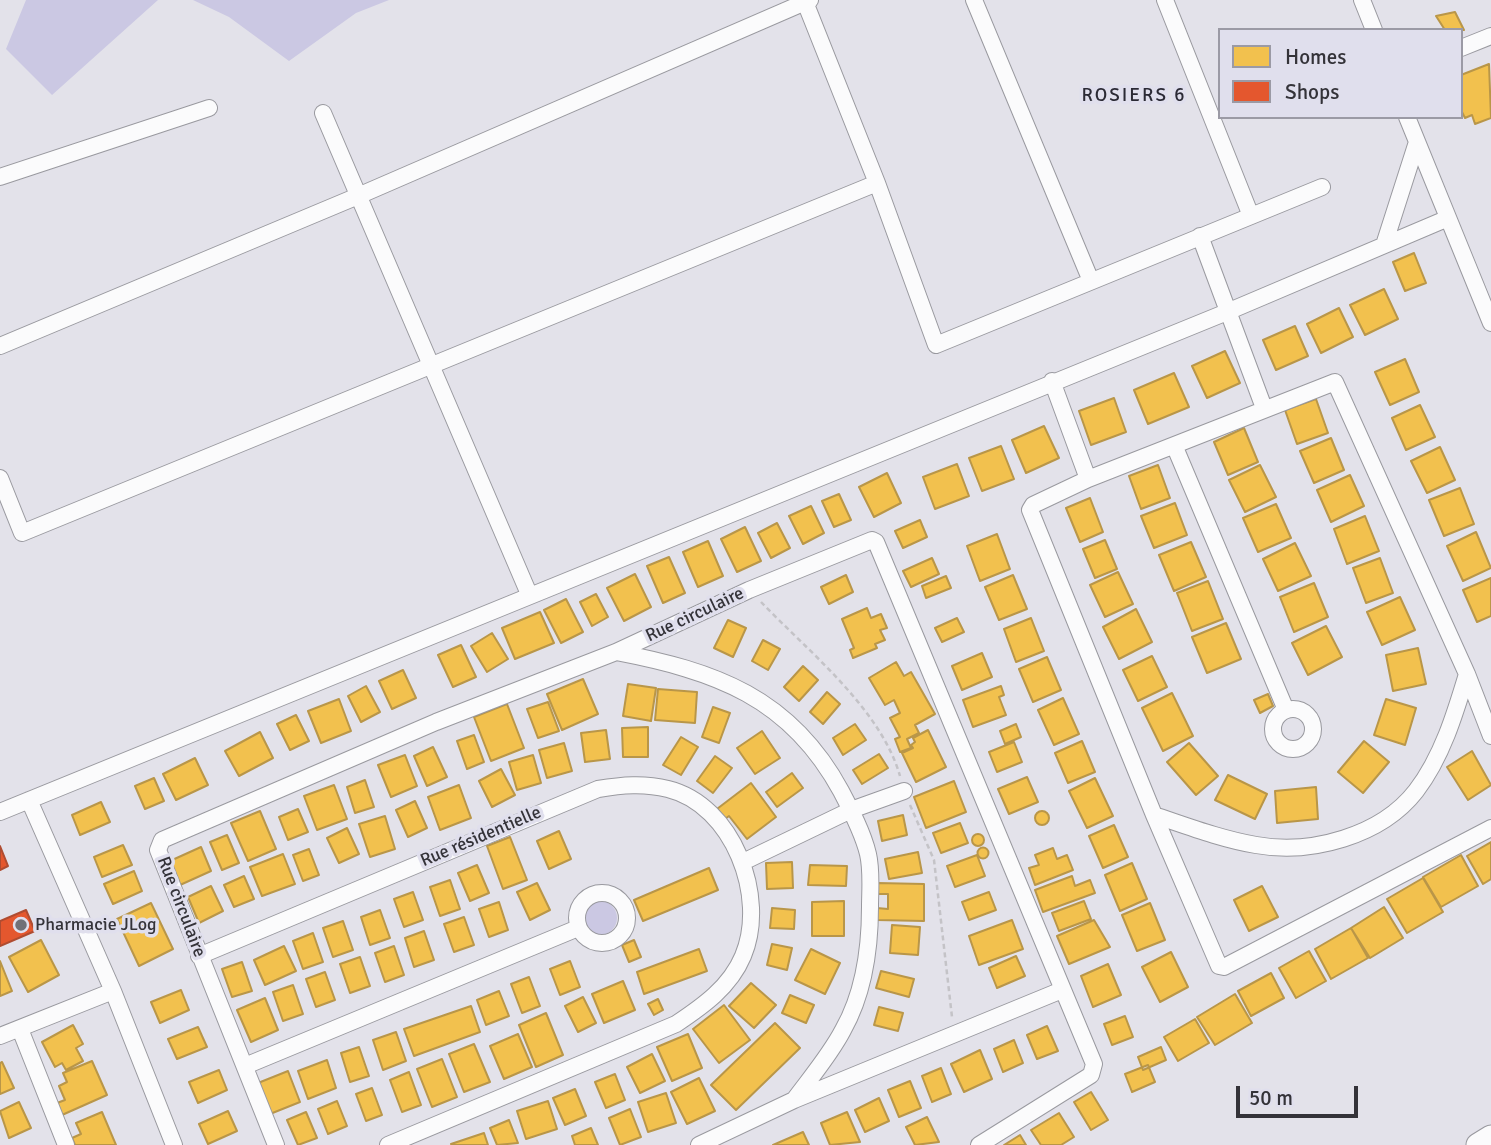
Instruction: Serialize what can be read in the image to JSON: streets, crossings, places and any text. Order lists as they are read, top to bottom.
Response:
{
  "streets": {
    "street": ["Rue circulaire", "Rue résidentielle"]
  },
  "crossings": [
    ["Rue circulaire", "Rue résidentielle"]
  ],
  "districts": ["ROSIERS 6"],
  "places": ["Pharmacie JLog"],
  "legend": ["Homes", "Shops"],
  "scale_bar": "50 m"
}
